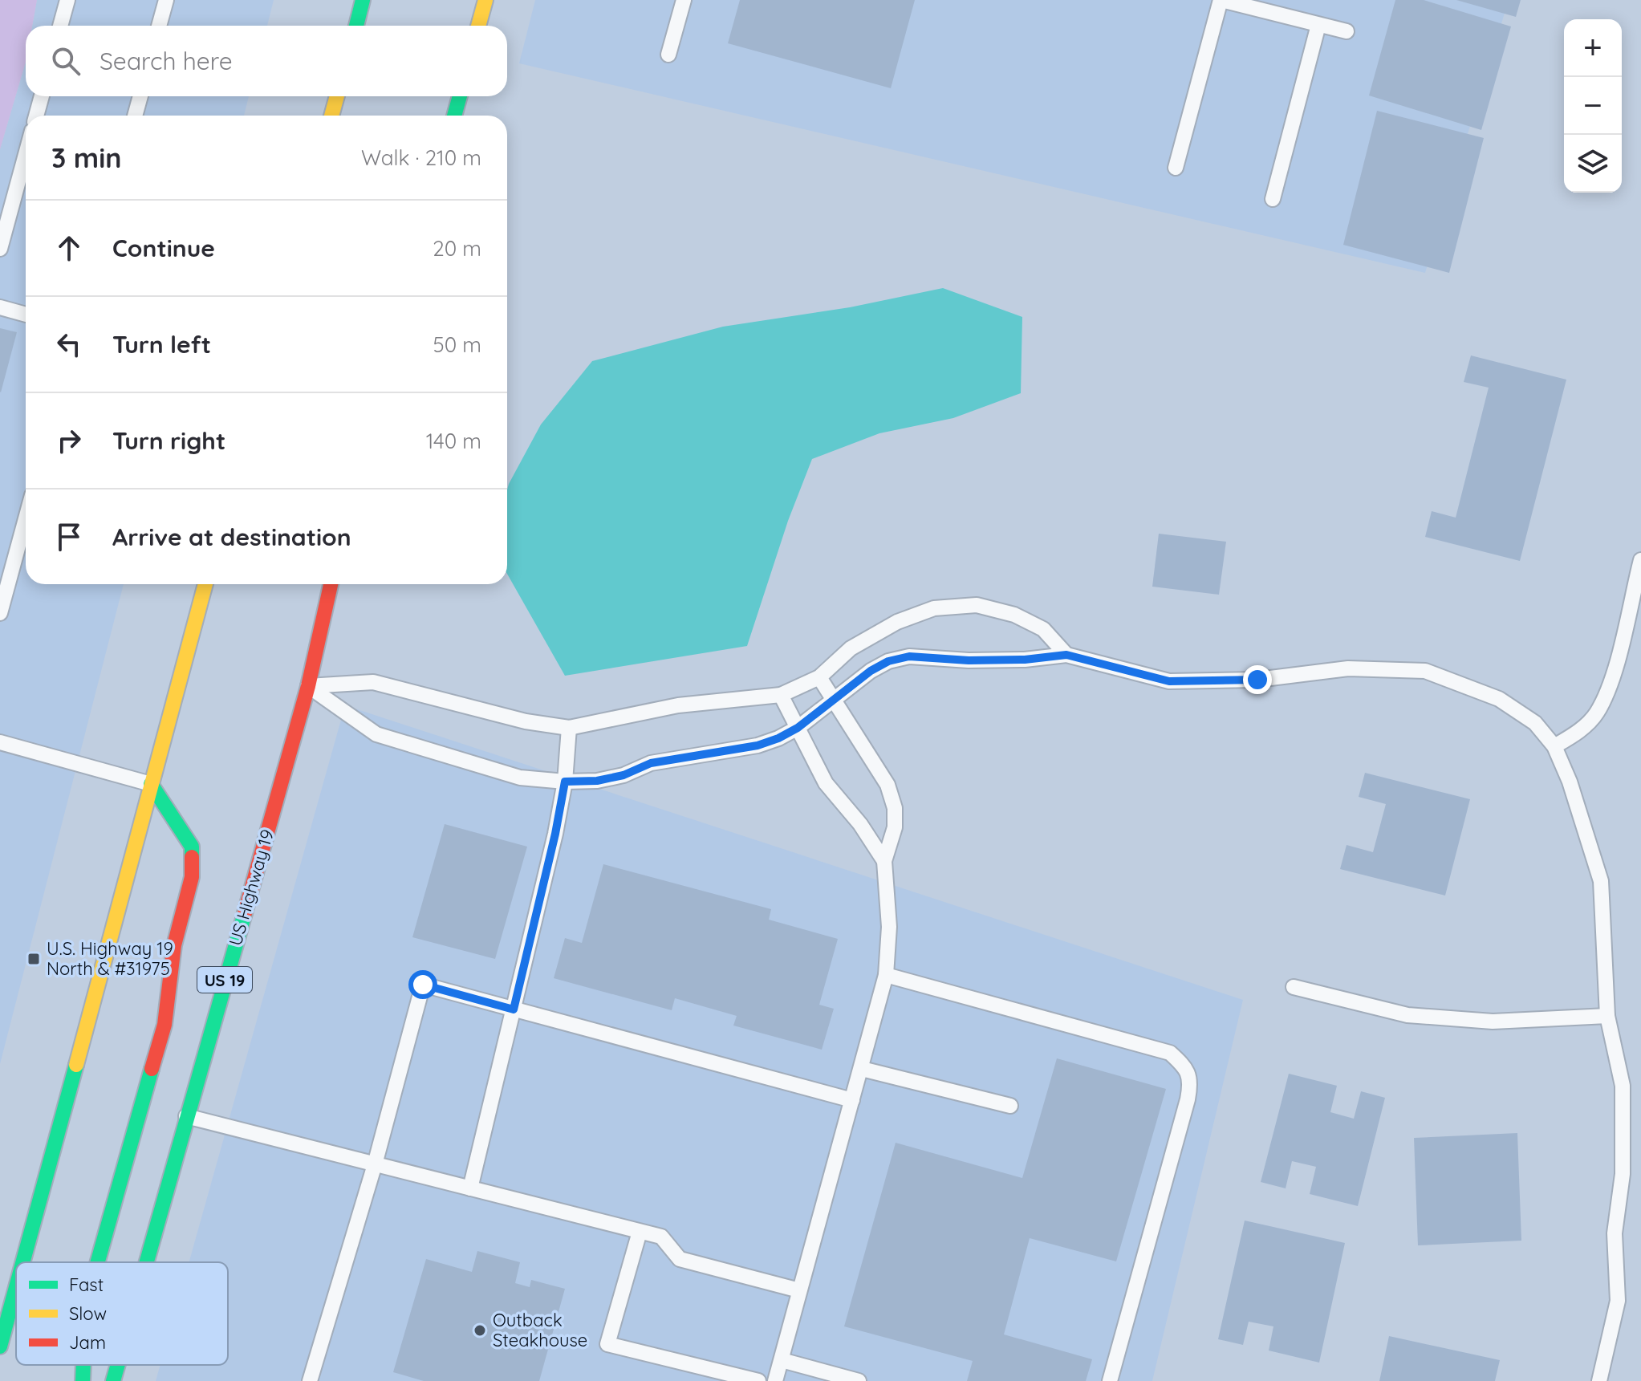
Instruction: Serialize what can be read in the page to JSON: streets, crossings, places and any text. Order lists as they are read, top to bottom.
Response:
{
  "streets": {
    "highway": ["US Highway 19", "US 19"]
  },
  "places": {
    "transit": ["U.S. Highway 19 North & #31975"],
    "other": ["Outback Steakhouse"]
  },
  "legend": ["Fast", "Slow", "Jam"],
  "page": {
    "map_buttons": ["+", "−"],
    "search": "Search here",
    "heading": ["3 min", "Walk · 210 m"],
    "list": [
      ["Continue", "20 m"],
      ["Turn left", "50 m"],
      ["Turn right", "140 m"],
      "Arrive at destination"
    ]
  }
}
